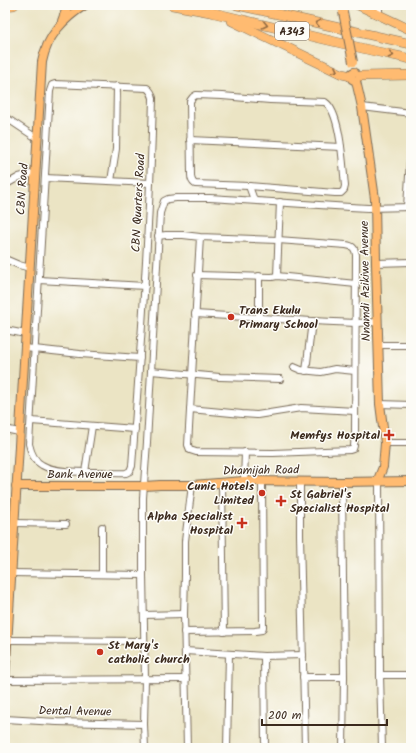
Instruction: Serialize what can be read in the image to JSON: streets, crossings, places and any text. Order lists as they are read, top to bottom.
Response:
{
  "streets": {
    "highway": ["A343"],
    "main road": [
      "CBN Road",
      "Nnamdi Azikiwe Avenue",
      "Dhamijah Road",
      "Bank Avenue"
    ],
    "street": ["CBN Quarters Road", "Dental Avenue"]
  },
  "crossings": [
    ["CBN Road", "Bank Avenue"],
    ["Nnamdi Azikiwe Avenue", "Dhamijah Road"],
    ["Dhamijah Road", "Bank Avenue"]
  ],
  "places": {
    "other": ["Trans Ekulu Primary School", "Cunic Hotels Limited", "St Mary's catholic church"],
    "health": ["Memfys Hospital", "St Gabriel's Specialist Hospital", "Alpha Specialist Hospital"]
  },
  "scale_bar": "200 m"
}
